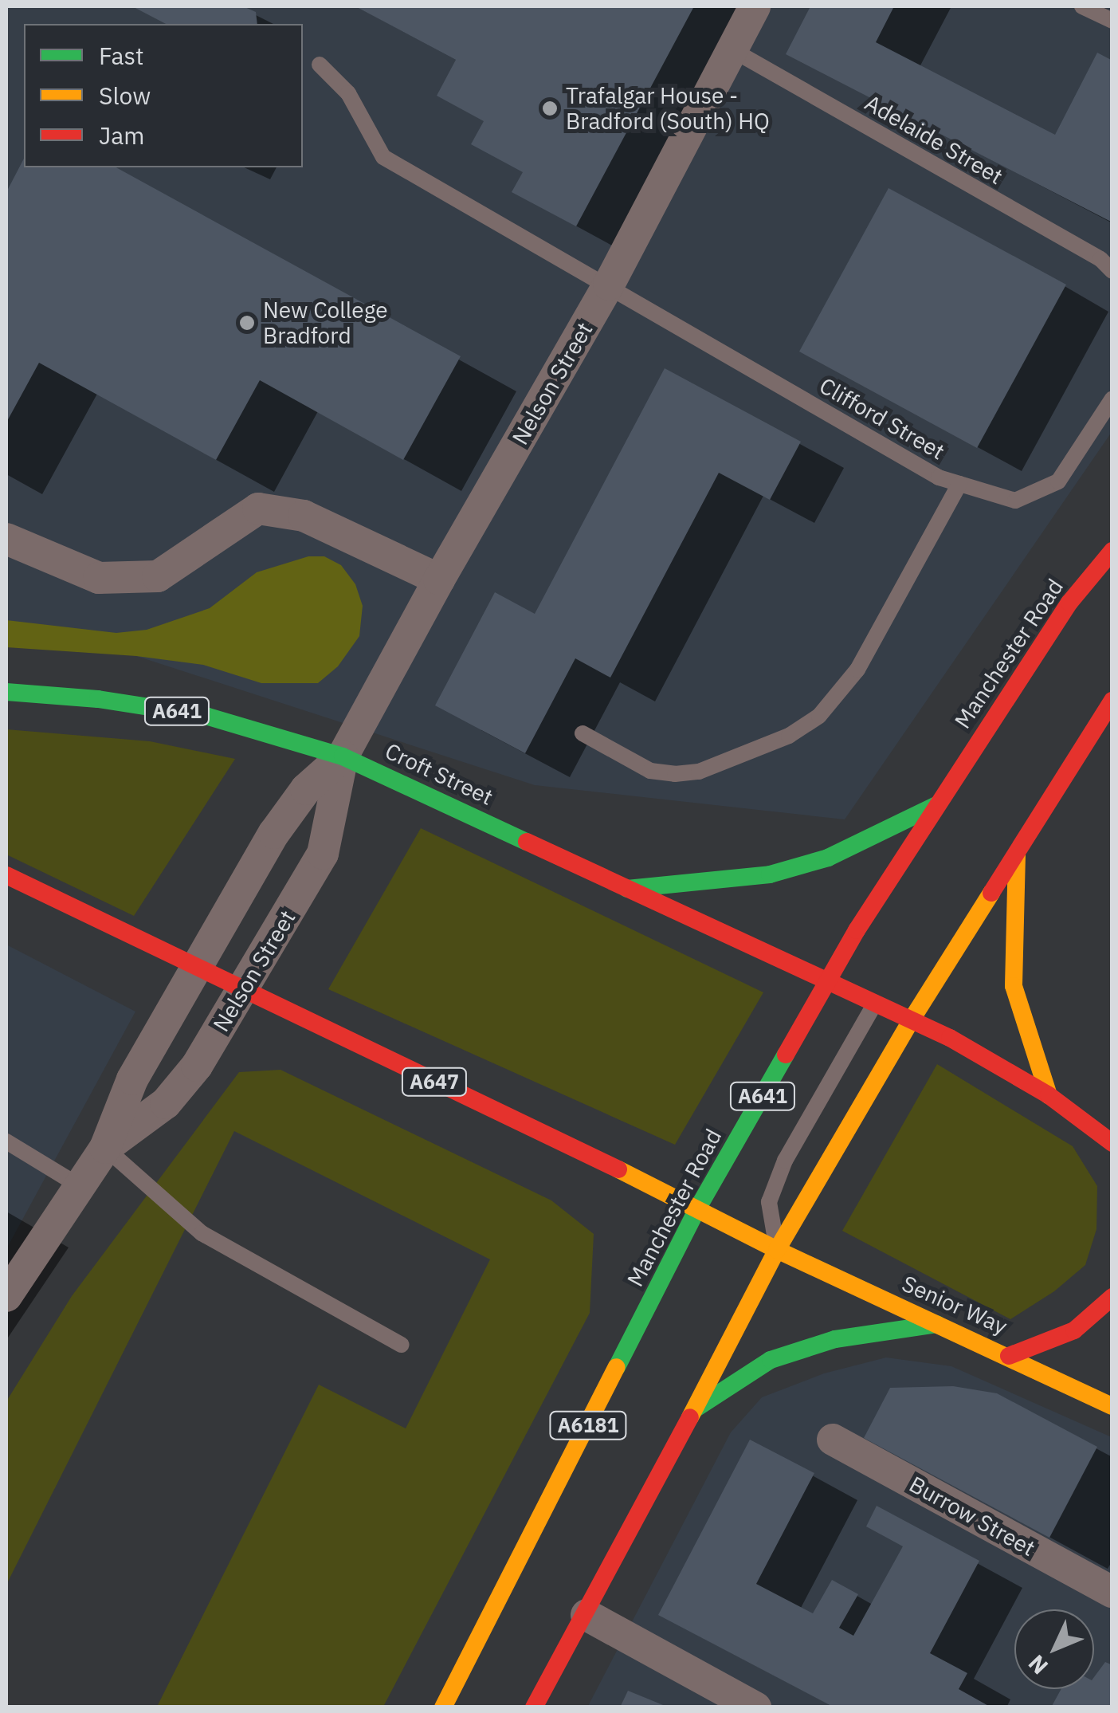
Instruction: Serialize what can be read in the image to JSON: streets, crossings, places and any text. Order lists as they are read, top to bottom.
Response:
{
  "streets": {
    "main road": [
      "Manchester Road",
      "A641",
      "Croft Street",
      "A647",
      "Senior Way",
      "A6181"
    ],
    "street": ["Nelson Street", "Burrow Street"],
    "lane": ["Adelaide Street", "Clifford Street"]
  },
  "crossings": [
    ["Adelaide Street", "Nelson Street"],
    ["Nelson Street", "Clifford Street"],
    ["Nelson Street", "Croft Street"],
    ["Nelson Street", "A647"],
    ["Manchester Road", "Croft Street"],
    ["Manchester Road", "A647"],
    ["A647", "Senior Way"]
  ],
  "places": ["Trafalgar House - Bradford (South) HQ", "New College Bradford"],
  "legend": ["Fast", "Slow", "Jam"],
  "north": "bottom left"
}
